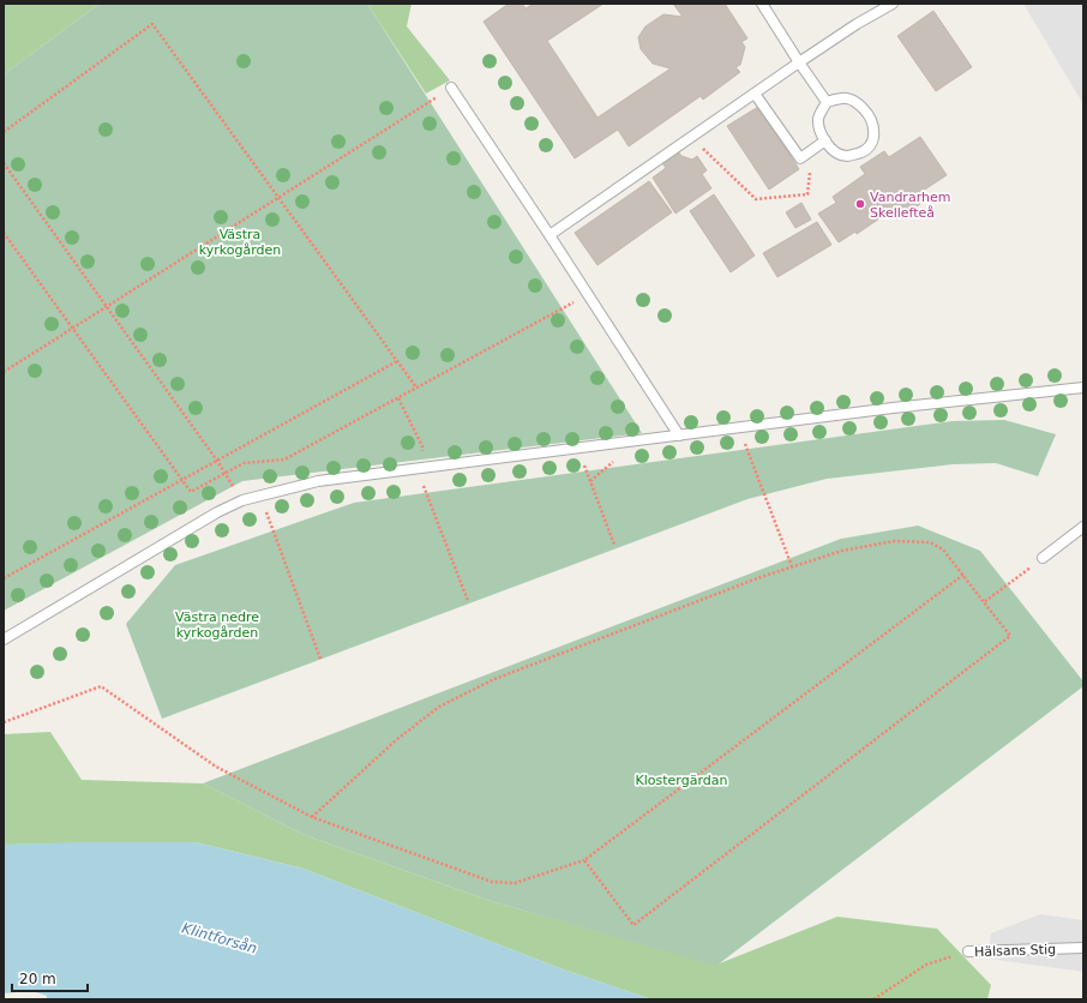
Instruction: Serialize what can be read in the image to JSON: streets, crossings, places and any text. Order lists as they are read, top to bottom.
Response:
{
  "streets": {
    "lane": ["Hälsans Stig"]
  },
  "water": ["Klintforsån"],
  "parks": ["Västra kyrkogården", "Västra nedre kyrkogården", "Klostergärdan"],
  "places": ["Vandrarhem Skellefteå"],
  "scale_bar": "20 m"
}
